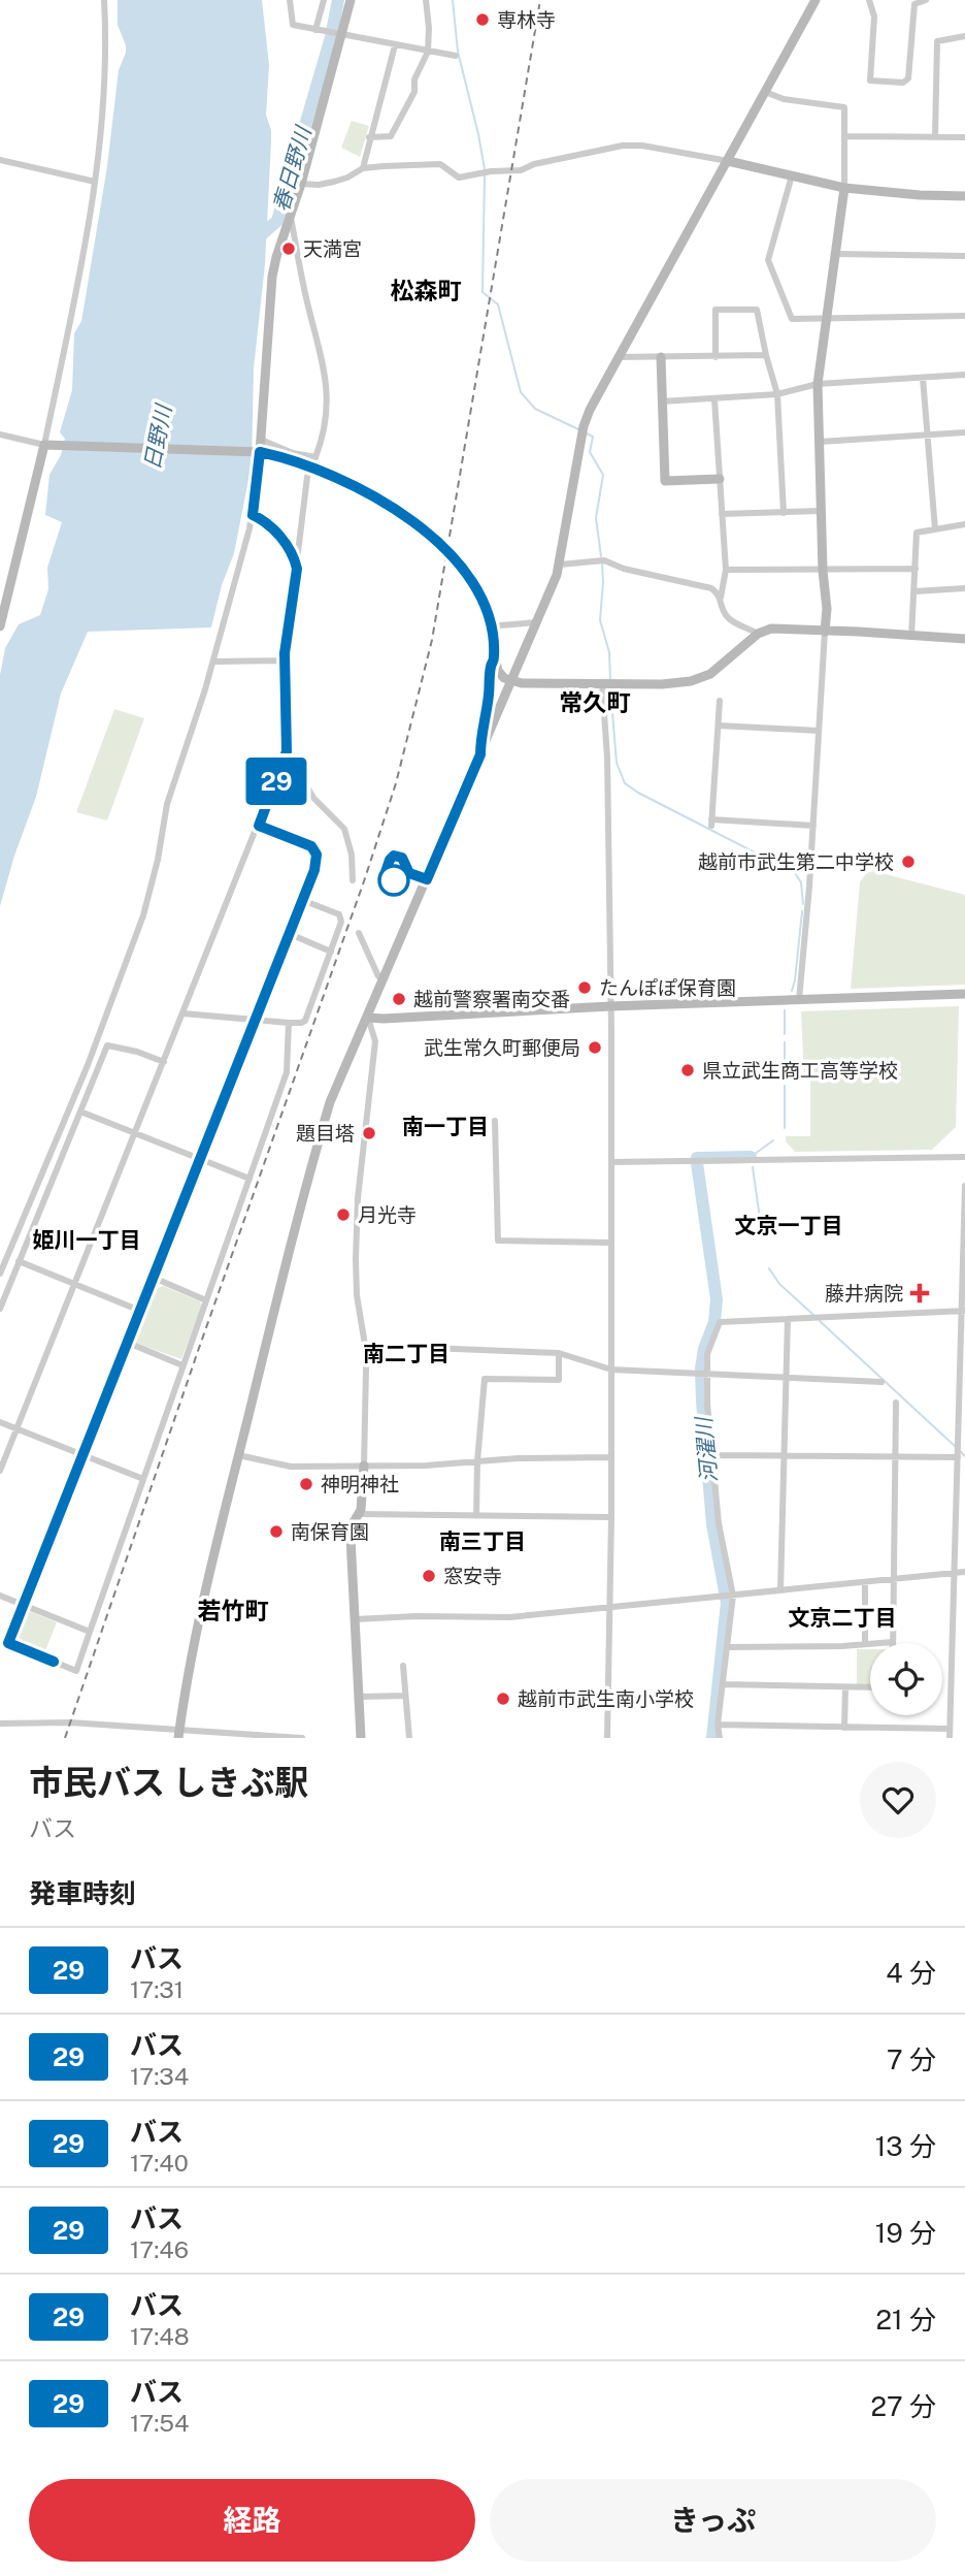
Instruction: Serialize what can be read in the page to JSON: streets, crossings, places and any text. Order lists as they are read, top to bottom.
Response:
{
  "districts": [
    "松森町",
    "常久町",
    "南一丁目",
    "文京一丁目",
    "姫川一丁目",
    "南二丁目",
    "南三丁目",
    "若竹町",
    "文京二丁目"
  ],
  "water": ["春日野川", "日野川", "河濯川"],
  "places": {
    "other": [
      "専林寺",
      "天満宮",
      "越前市武生第二中学校",
      "たんぽぽ保育園",
      "越前警察署南交番",
      "武生常久町郵便局",
      "県立武生商工高等学校",
      "題目塔",
      "月光寺",
      "神明神社",
      "南保育園",
      "窓安寺",
      "越前市武生南小学校"
    ],
    "health": ["藤井病院"]
  },
  "lines": ["bus line 29"],
  "page": {
    "on_map": "29",
    "heading": [
      ["市民バス しきぶ駅", "バス"],
      "発車時刻"
    ],
    "list": [
      {
        "mark": "29",
        "name": "バス",
        "note": "17:31",
        "value": "4 分"
      },
      {
        "mark": "29",
        "name": "バス",
        "note": "17:34",
        "value": "7 分"
      },
      {
        "mark": "29",
        "name": "バス",
        "note": "17:40",
        "value": "13 分"
      },
      {
        "mark": "29",
        "name": "バス",
        "note": "17:46",
        "value": "19 分"
      },
      {
        "mark": "29",
        "name": "バス",
        "note": "17:48",
        "value": "21 分"
      },
      {
        "mark": "29",
        "name": "バス",
        "note": "17:54",
        "value": "27 分"
      }
    ],
    "buttons": ["経路", "きっぷ"]
  }
}
